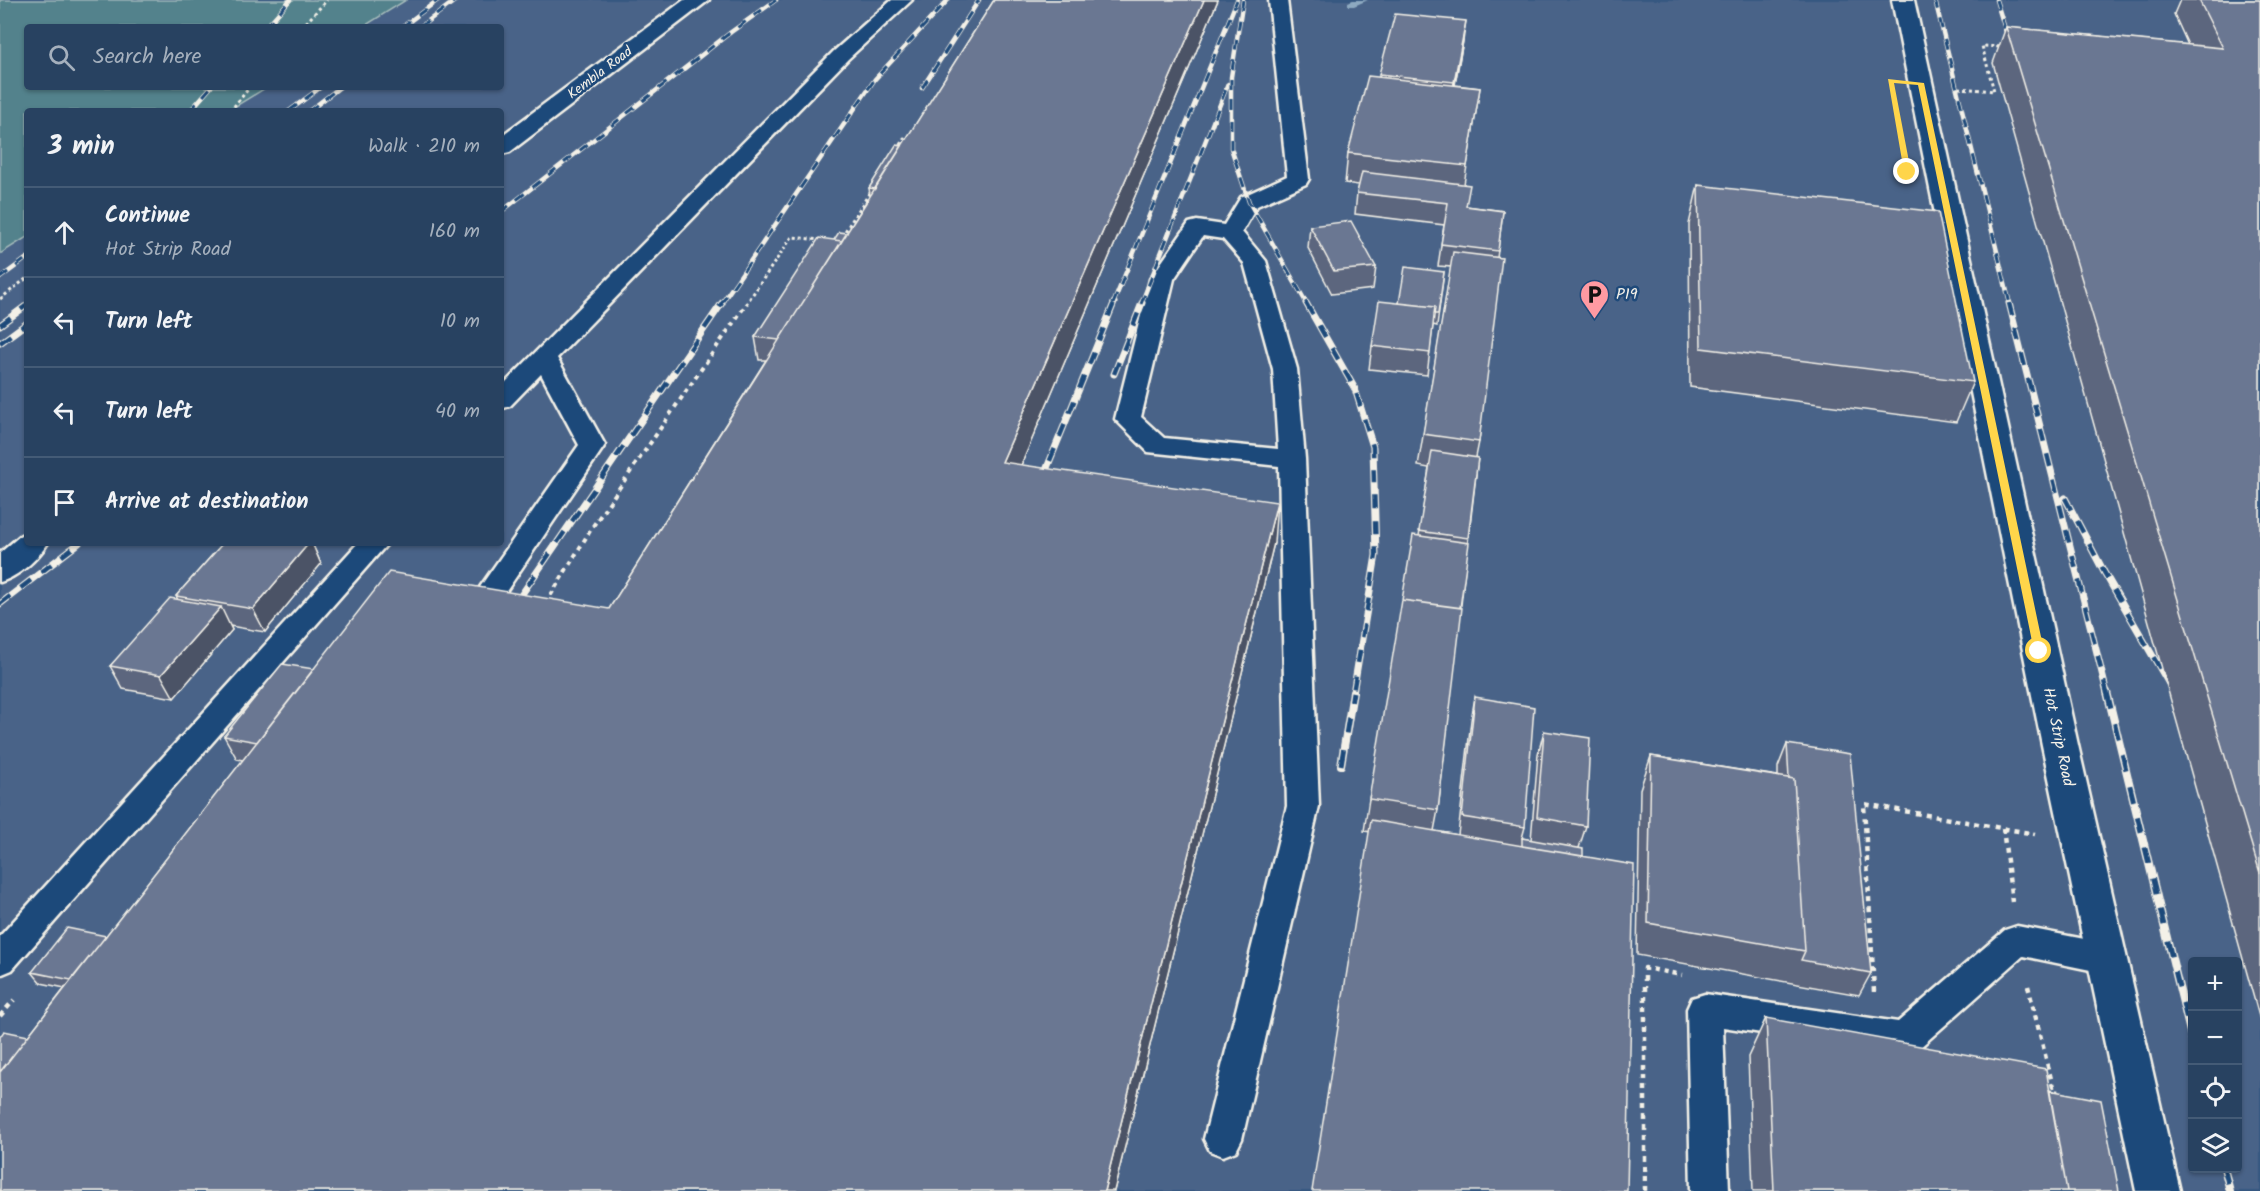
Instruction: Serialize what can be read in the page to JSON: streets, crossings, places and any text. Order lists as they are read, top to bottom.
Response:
{
  "streets": {
    "street": ["Kembla Road", "Hot Strip Road"]
  },
  "places": {
    "parking": ["P19"]
  },
  "page": {
    "search": "Search here",
    "heading": ["3 min", "Walk · 210 m"],
    "list": [
      ["Continue", "Hot Strip Road", "160 m"],
      ["Turn left", "10 m"],
      ["Turn left", "40 m"],
      "Arrive at destination"
    ],
    "map_buttons": ["+", "−"]
  }
}
